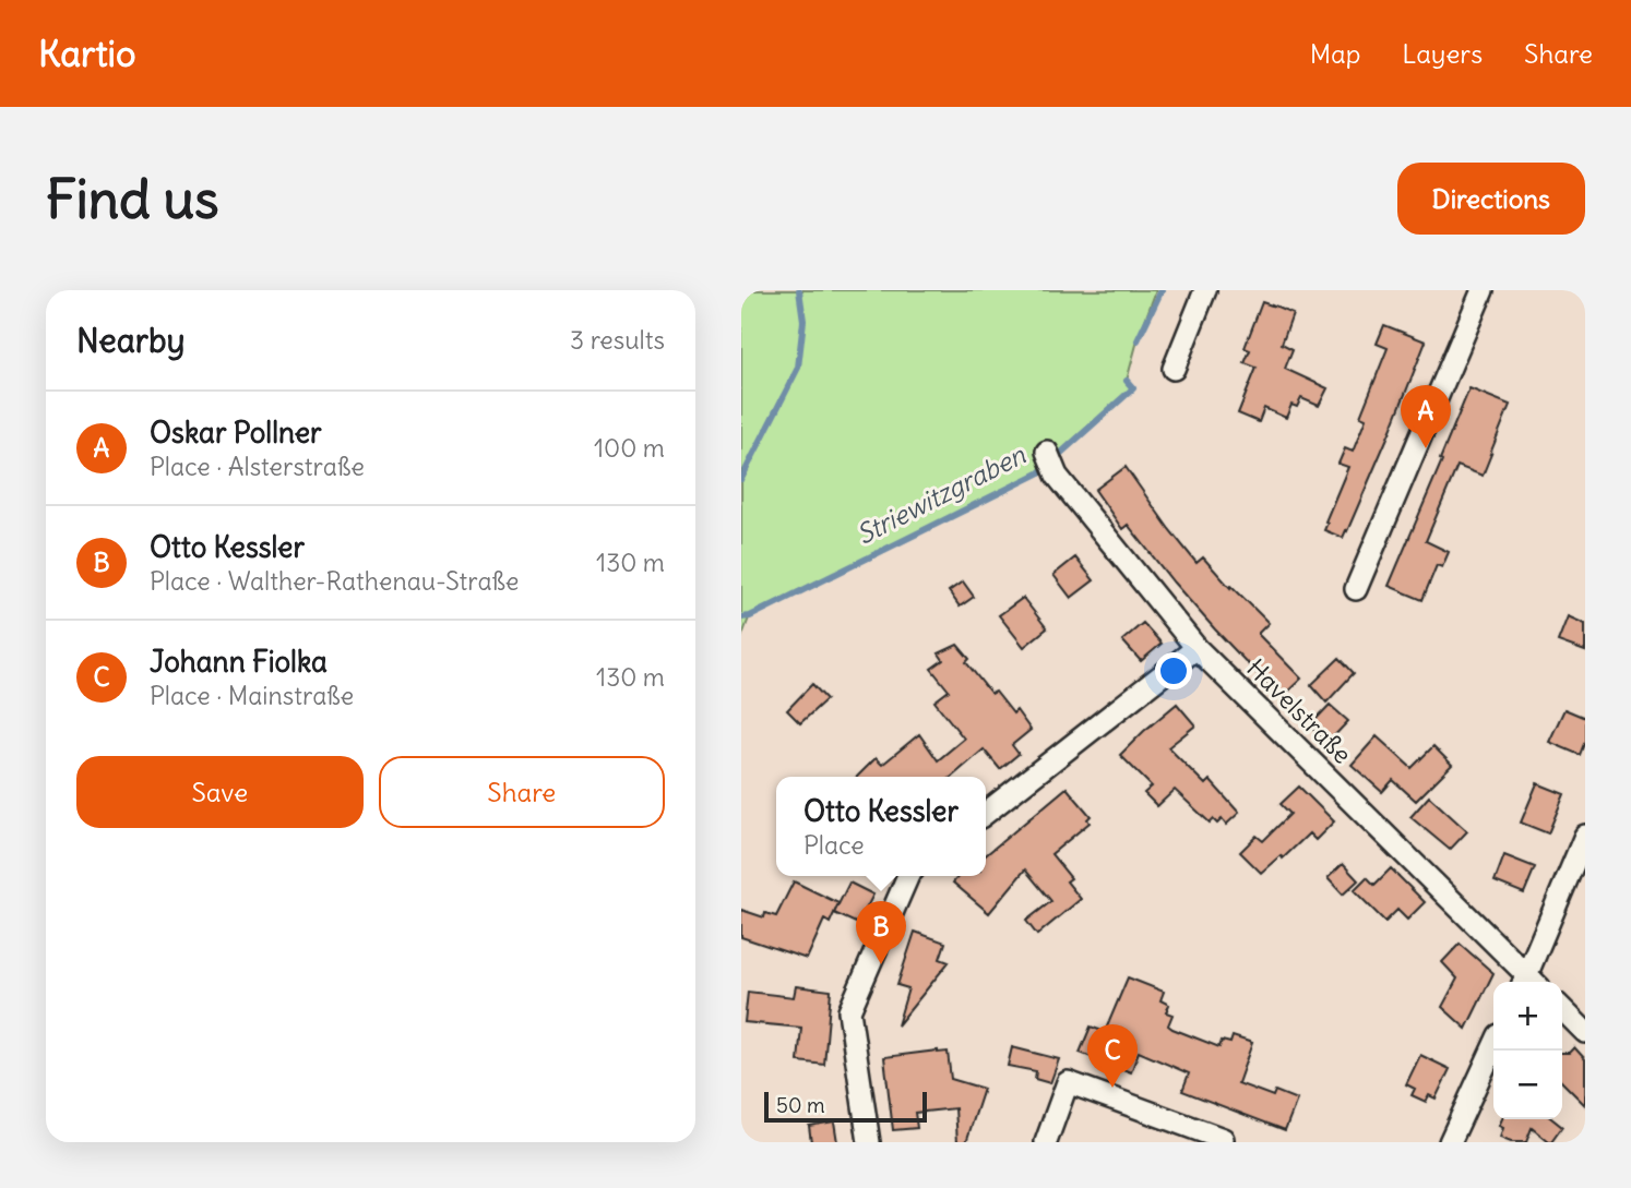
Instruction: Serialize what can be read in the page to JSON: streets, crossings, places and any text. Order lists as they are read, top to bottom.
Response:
{
  "streets": {
    "street": ["Havelstraße"]
  },
  "water": ["Striewitzgraben"],
  "scale_bar": "50 m",
  "page": {
    "header": "Kartio",
    "nav": ["Map", "Layers", "Share"],
    "buttons": [
      "Directions",
      ["Save", "Share"]
    ],
    "title": "Find us",
    "heading": ["Nearby", "3 results"],
    "pins": ["A", "B", "C"],
    "list": [
      {
        "mark": "A",
        "name": "Oskar Pollner",
        "note": "Place · Alsterstraße",
        "value": "100 m"
      },
      {
        "mark": "B",
        "name": "Otto Kessler",
        "note": "Place · Walther-Rathenau-Straße",
        "value": "130 m"
      },
      {
        "mark": "C",
        "name": "Johann Fiolka",
        "note": "Place · Mainstraße",
        "value": "130 m"
      }
    ],
    "popup": ["Otto Kessler", "Place"],
    "map_buttons": ["+", "−"],
    "scale": "50 m"
  }
}
